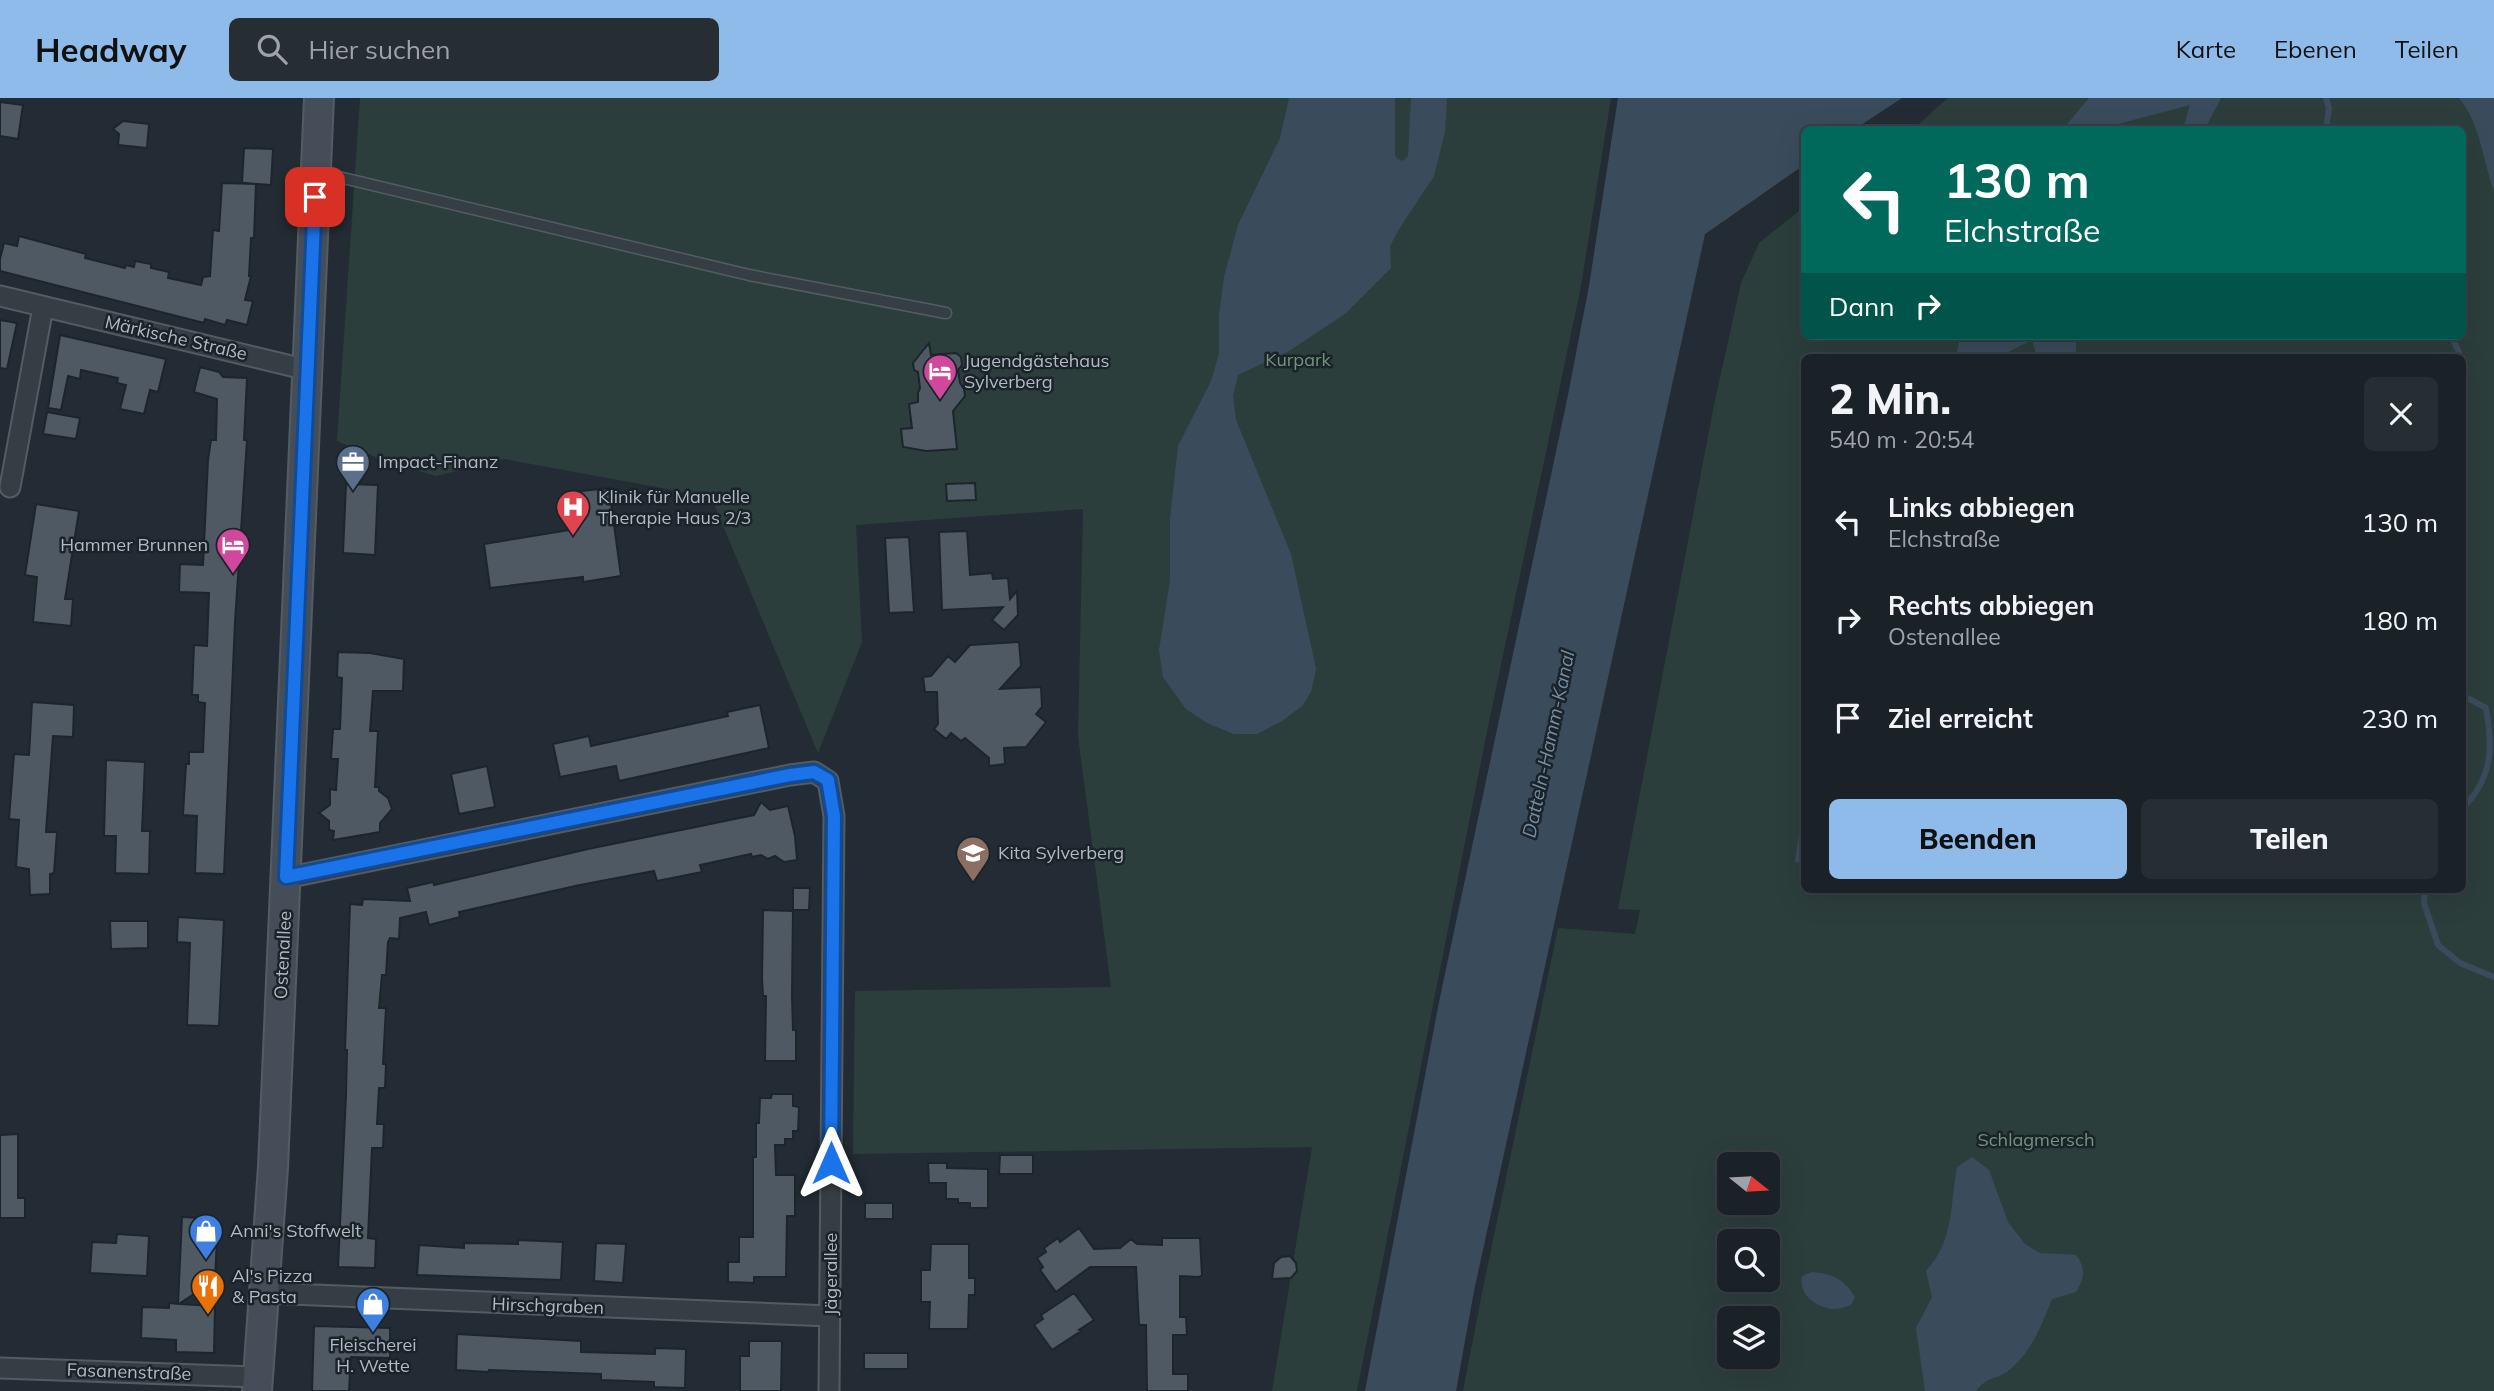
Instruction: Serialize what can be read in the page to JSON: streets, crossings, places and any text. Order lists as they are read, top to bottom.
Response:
{
  "streets": {
    "main road": ["Ostenallee"],
    "street": [
      "Märkische Straße",
      "Jägerallee",
      "Hirschgraben",
      "Fasanenstraße"
    ]
  },
  "crossings": [
    ["Märkische Straße", "Ostenallee"],
    ["Ostenallee", "Jägerallee"],
    ["Ostenallee", "Hirschgraben"],
    ["Ostenallee", "Fasanenstraße"],
    ["Jägerallee", "Hirschgraben"]
  ],
  "water": ["Datteln-Hamm-Kanal"],
  "parks": ["Kurpark", "Schlagmersch"],
  "places": {
    "hotel": ["Jugendgästehaus Sylverberg", "Hammer Brunnen"],
    "office": ["Impact-Finanz"],
    "hospital": ["Klinik für Manuelle Therapie Haus 2/3"],
    "school or university": ["Kita Sylverberg"],
    "shop": ["Anni's Stoffwelt", "Fleischerei H. Wette"],
    "restaurant": ["Al's Pizza & Pasta"]
  },
  "north": "right",
  "page": {
    "header": "Headway",
    "search": "Hier suchen",
    "nav": ["Karte", "Ebenen", "Teilen"],
    "turn": ["130 m", "Elchstraße"],
    "then": "Dann",
    "heading": ["2 Min.", "540 m · 20:54"],
    "list": [
      {
        "name": "Links abbiegen",
        "note": "Elchstraße",
        "value": "130 m"
      },
      {
        "name": "Rechts abbiegen",
        "note": "Ostenallee",
        "value": "180 m"
      },
      {
        "name": "Ziel erreicht",
        "value": "230 m"
      }
    ],
    "buttons": ["Beenden", "Teilen"]
  }
}
